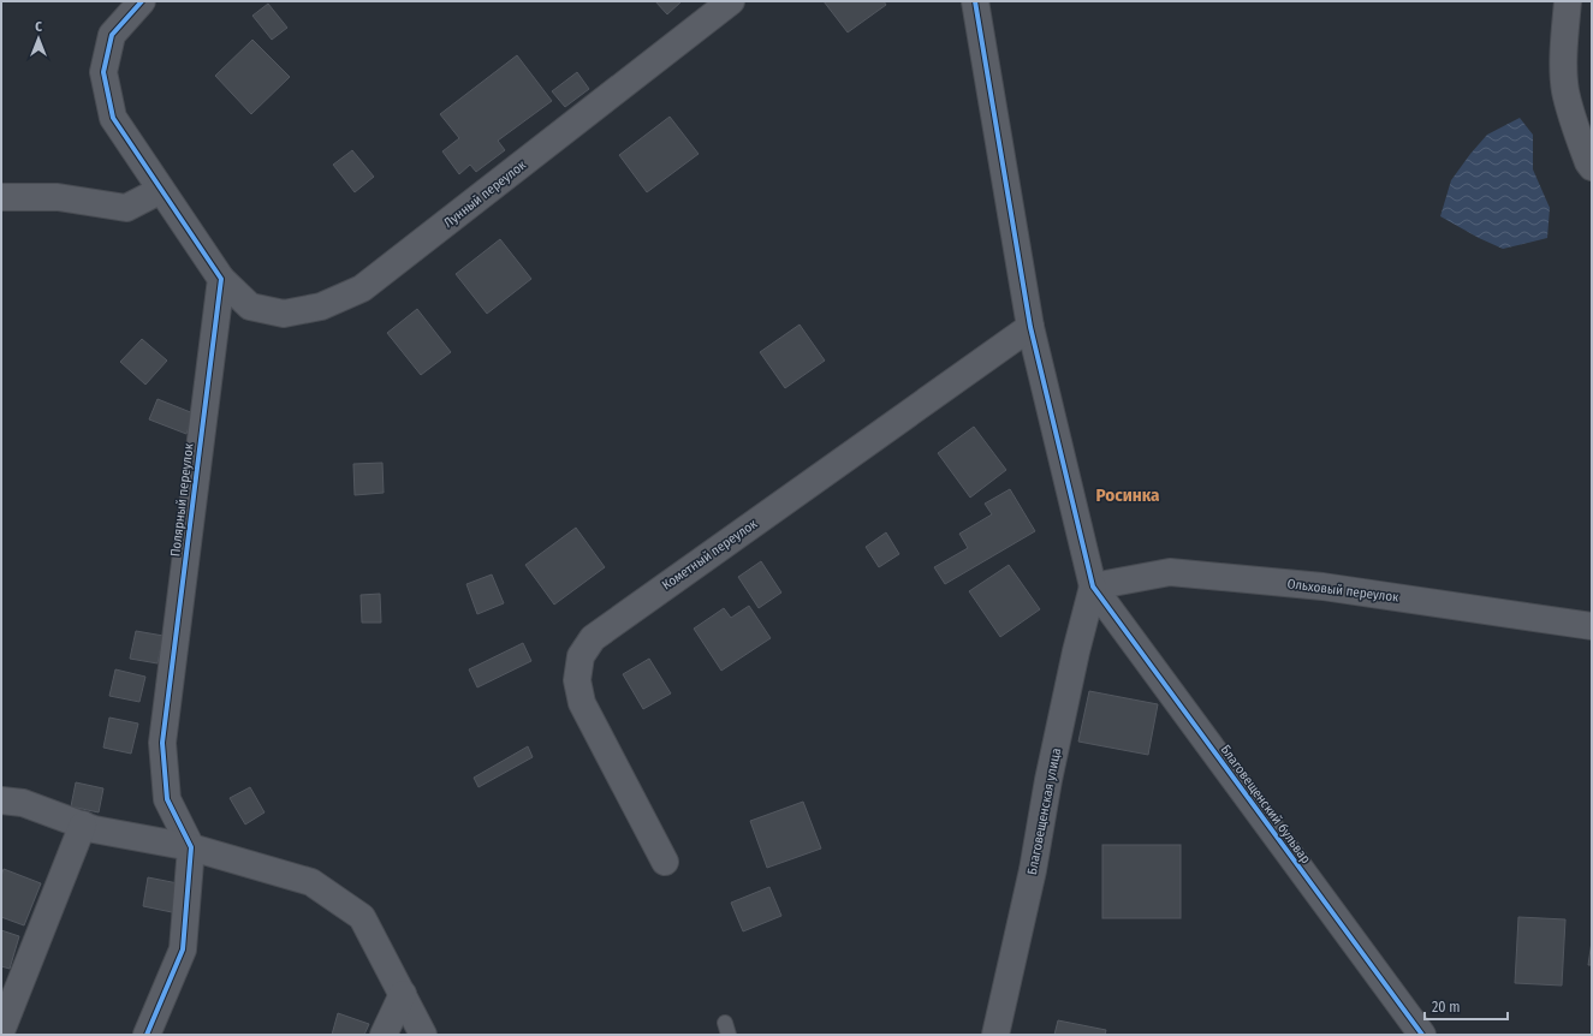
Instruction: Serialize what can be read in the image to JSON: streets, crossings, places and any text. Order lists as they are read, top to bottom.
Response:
{
  "streets": {
    "street": [
      "Лунный переулок",
      "Полярный переулок",
      "Кометный переулок",
      "Ольховый переулок",
      "Благовещенский бульвар",
      "Благовещенская улица"
    ]
  },
  "crossings": [
    ["Лунный переулок", "Полярный переулок"],
    ["Ольховый переулок", "Благовещенский бульвар"],
    ["Ольховый переулок", "Благовещенская улица"],
    ["Благовещенский бульвар", "Благовещенская улица"]
  ],
  "districts": ["Росинка"],
  "scale_bar": "20 m",
  "north": "top"
}
